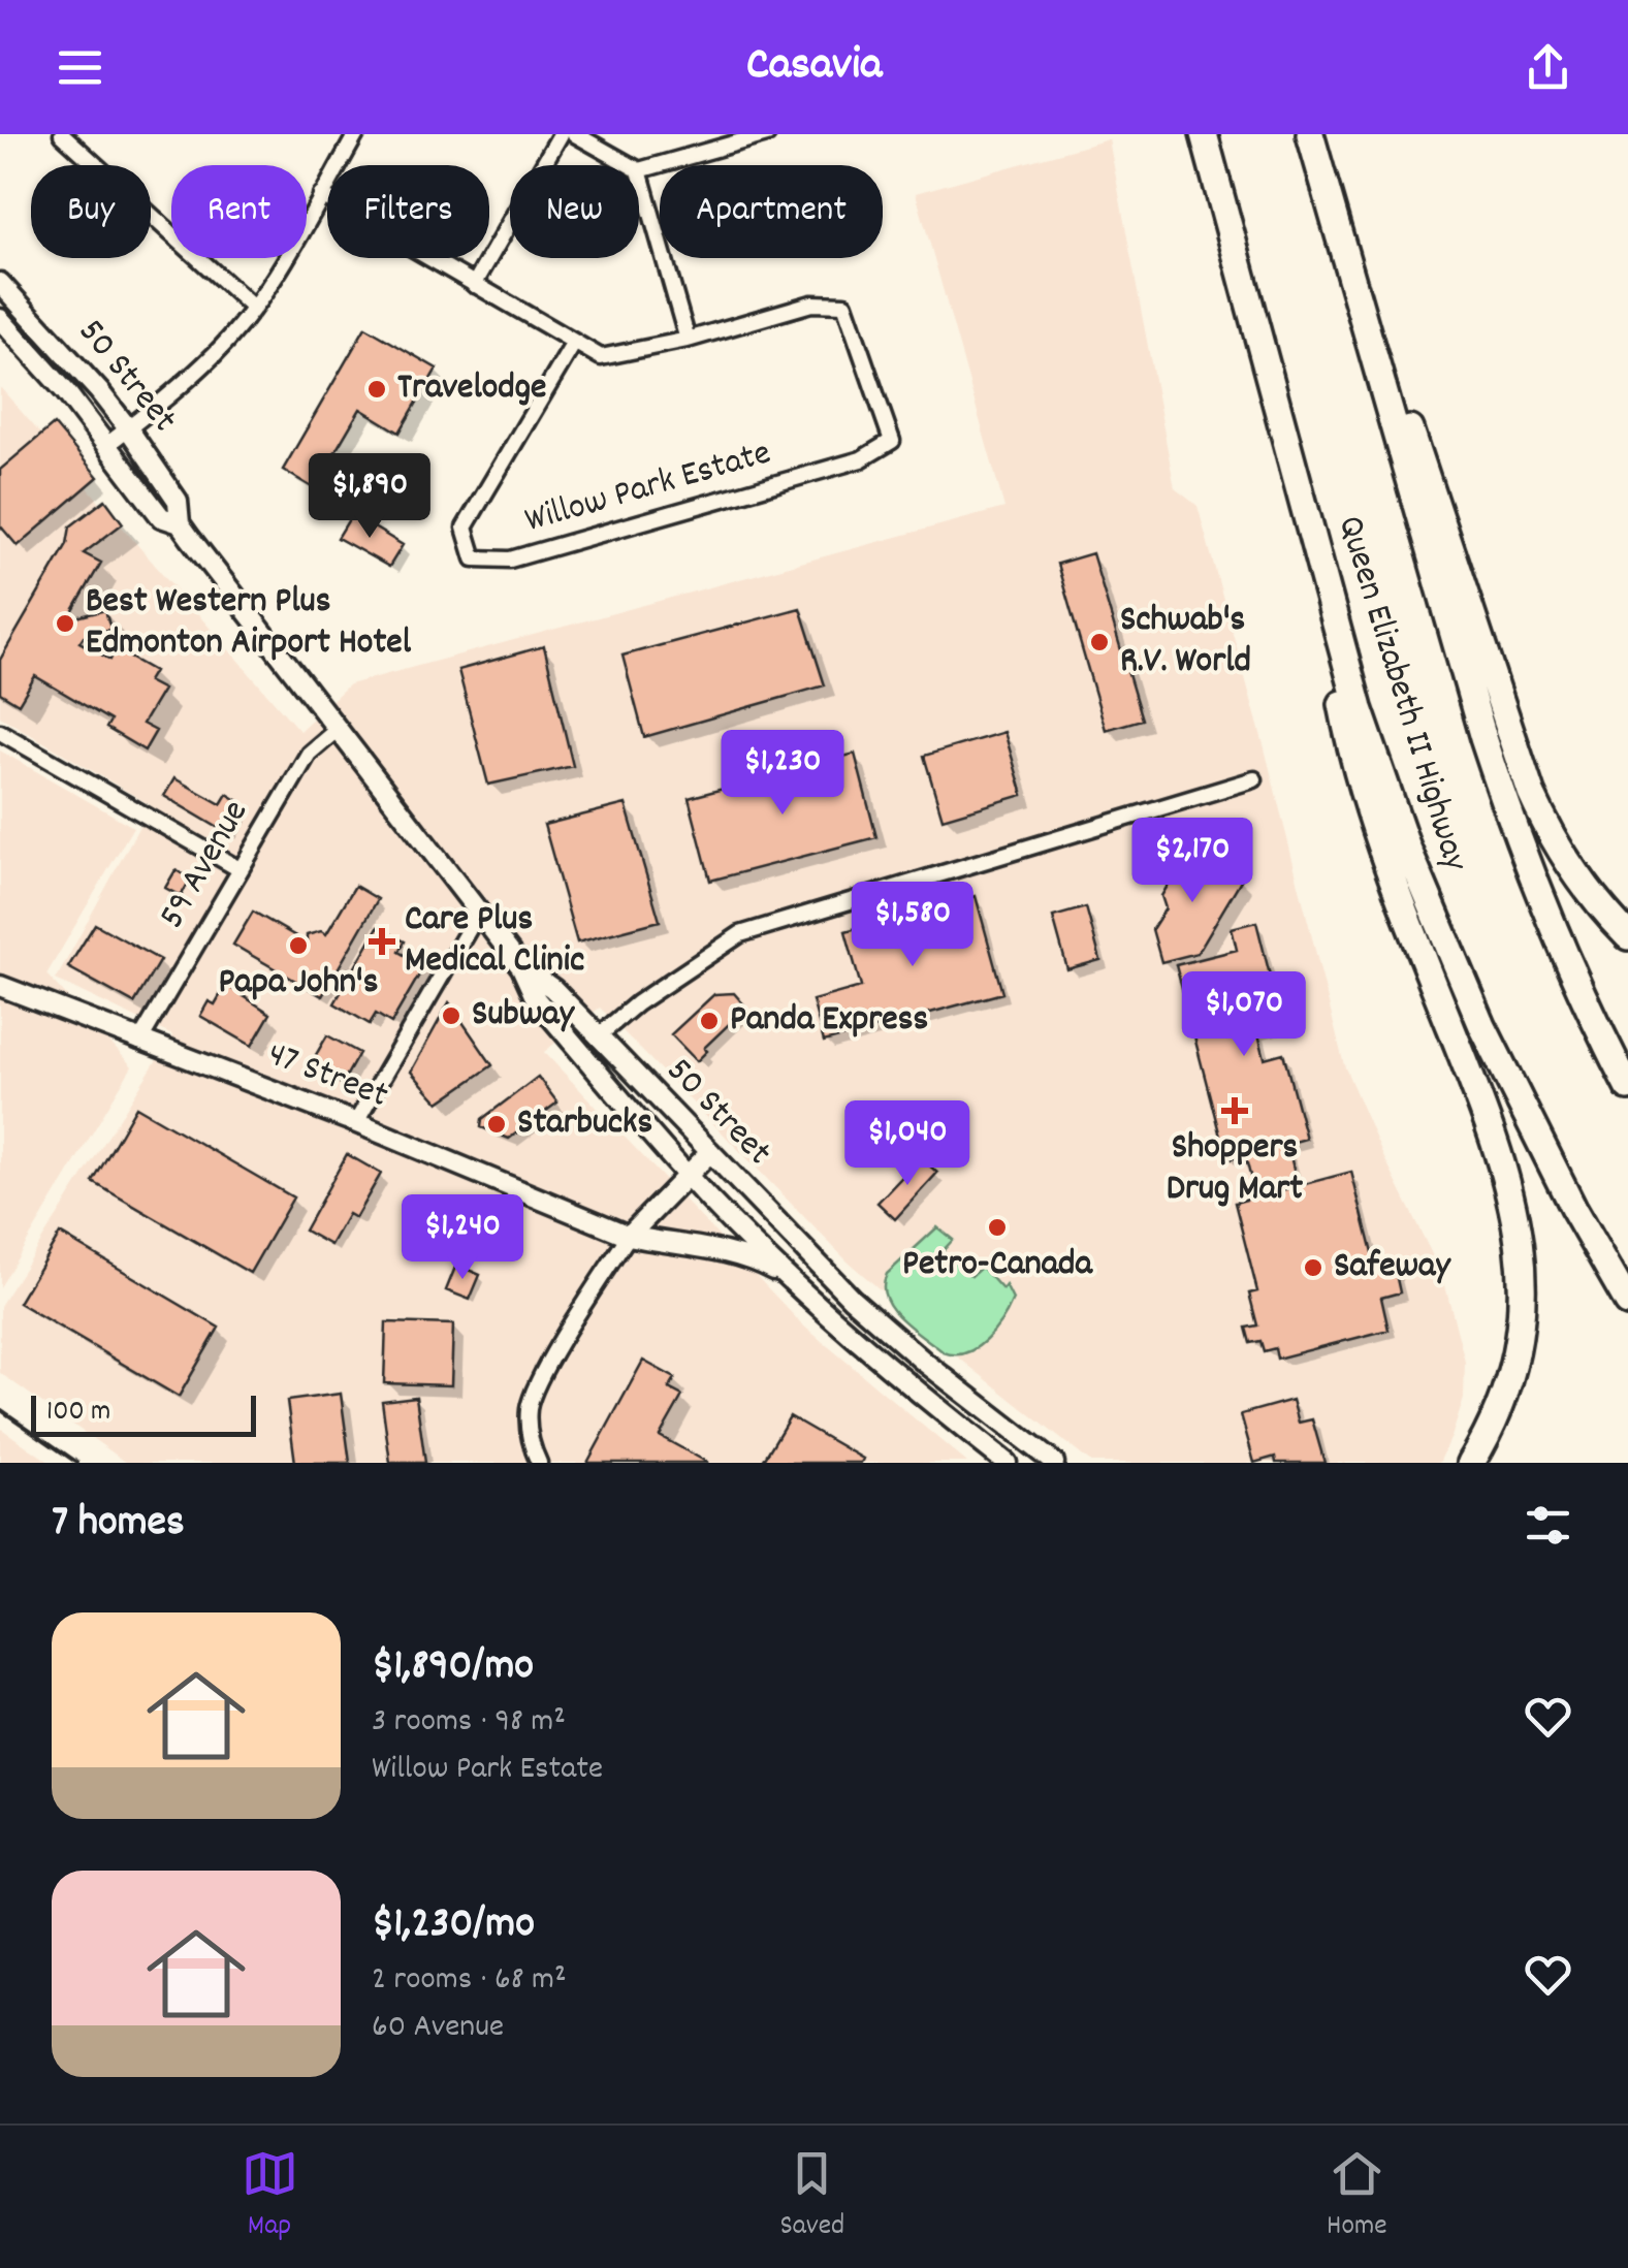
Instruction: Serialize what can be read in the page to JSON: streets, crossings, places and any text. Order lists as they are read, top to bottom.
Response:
{
  "streets": {
    "highway": ["Queen Elizabeth II Highway"],
    "main road": ["50 Street", "47 Street"],
    "street": ["Willow Park Estate", "59 Avenue"]
  },
  "crossings": [
    ["50 Street", "59 Avenue"],
    ["50 Street", "47 Street"],
    ["59 Avenue", "47 Street"]
  ],
  "places": {
    "other": [
      "Travelodge",
      "Best Western Plus Edmonton Airport Hotel",
      "Schwab's R.V. World",
      "Papa John's",
      "Subway",
      "Panda Express",
      "Starbucks",
      "Petro-Canada",
      "Safeway"
    ],
    "health": ["Care Plus Medical Clinic", "Shoppers Drug Mart"]
  },
  "scale_bar": "100 m",
  "page": {
    "header": "Casavia",
    "chip": [
      "Buy",
      "Rent",
      "Filters",
      "New",
      "Apartment"
    ],
    "price": [
      "$1,890",
      "$1,230",
      "$2,170",
      "$1,580",
      "$1,070",
      "$1,040",
      "$1,240"
    ],
    "scale": "100 m",
    "heading": "7 homes",
    "list": [
      {
        "name": "$1,890/mo",
        "note": "3 rooms · 98 m² · Willow Park Estate"
      },
      {
        "name": "$1,230/mo",
        "note": "2 rooms · 68 m² · 60 Avenue"
      }
    ],
    "tabs": ["Map", "Saved", "Home"]
  }
}
